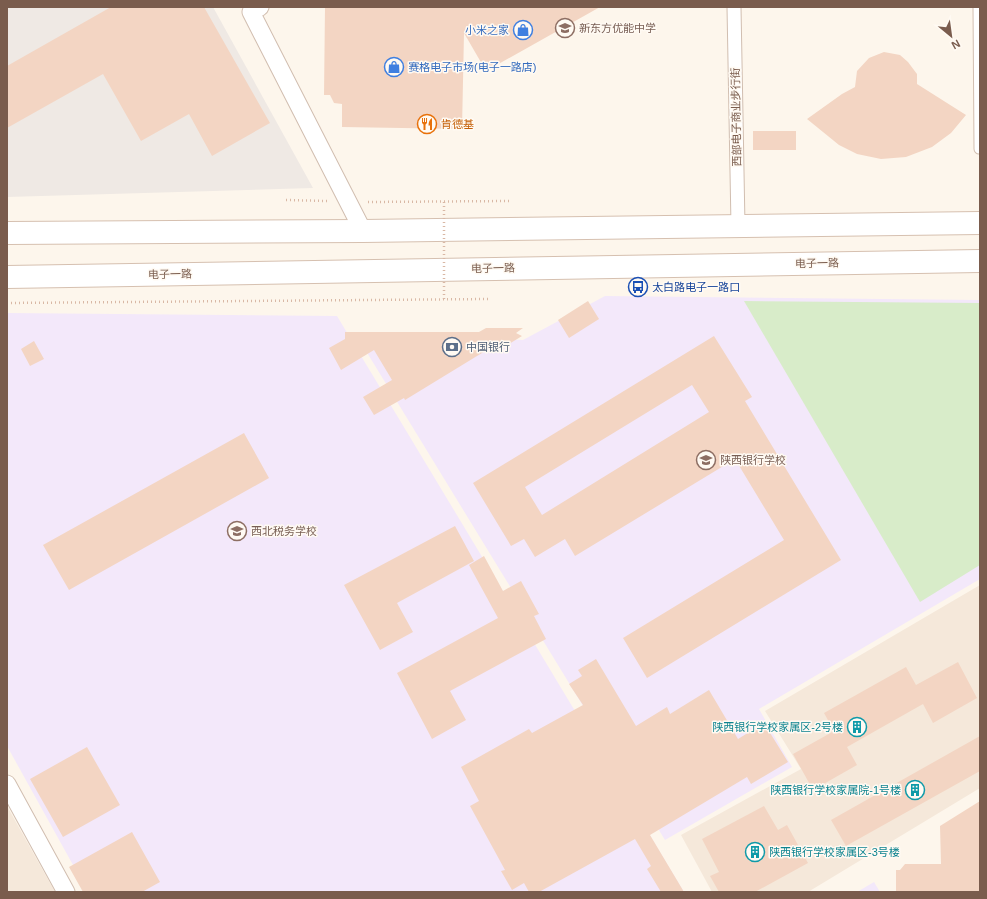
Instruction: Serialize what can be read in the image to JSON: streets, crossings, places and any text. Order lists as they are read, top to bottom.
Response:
{
  "streets": {
    "main road": ["电子一路"],
    "street": ["西部电子商业步行街"]
  },
  "places": {
    "school or university": ["新东方优能中学", "陕西银行学校", "西北税务学校"],
    "shop": ["小米之家", "赛格电子市场(电子一路店)"],
    "restaurant": ["肯德基"],
    "bus stop": ["太白路电子一路口"],
    "bank": ["中国银行"],
    "building": ["陕西银行学校家属区-2号楼", "陕西银行学校家属院-1号楼", "陕西银行学校家属区-3号楼"]
  },
  "north": "bottom right"
}
